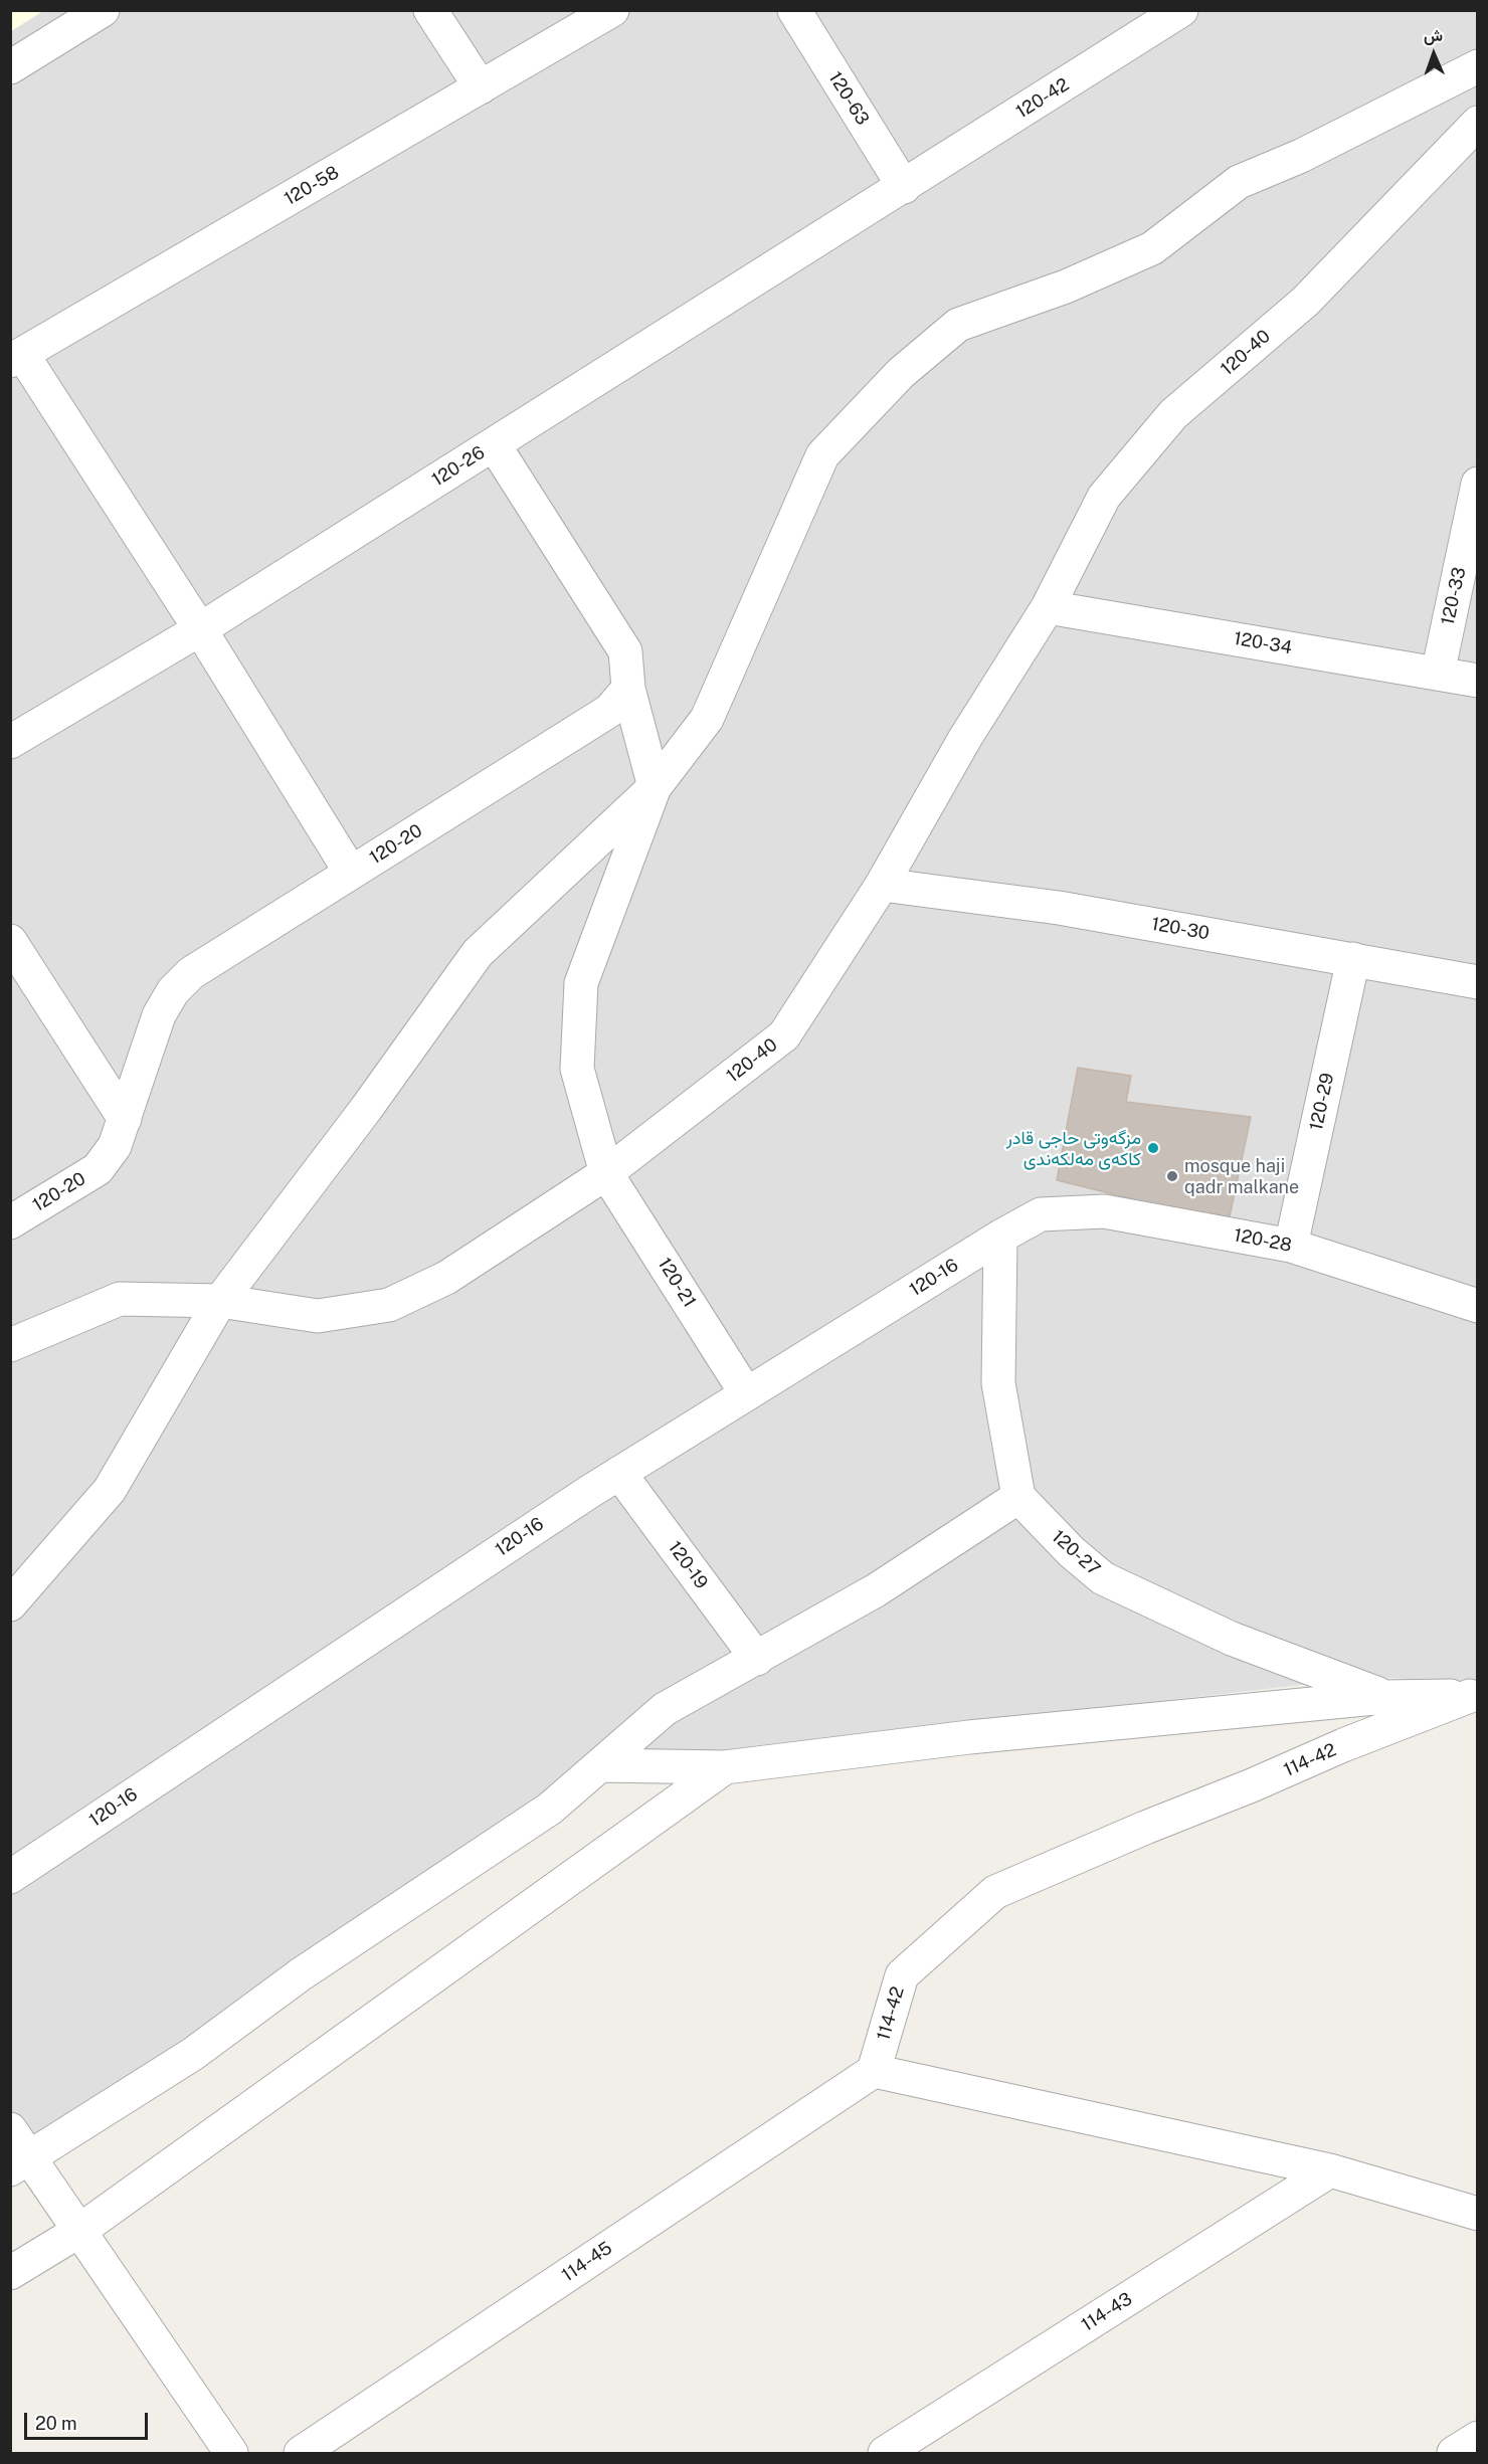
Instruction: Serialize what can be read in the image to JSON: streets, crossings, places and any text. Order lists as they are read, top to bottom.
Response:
{
  "streets": {
    "street": [
      "120-63",
      "120-42",
      "120-58",
      "120-40",
      "120-26",
      "120-33",
      "120-34",
      "120-20",
      "120-30",
      "120-29",
      "120-28",
      "120-16",
      "120-21",
      "120-27",
      "120-19",
      "114-42",
      "114-45",
      "114-43"
    ]
  },
  "crossings": [
    ["120-63", "120-42"],
    ["120-63", "120-26"],
    ["120-42", "120-26"],
    ["120-40", "120-34"],
    ["120-40", "120-30"],
    ["120-40", "120-21"],
    ["120-33", "120-34"],
    ["120-30", "120-29"],
    ["120-29", "120-28"],
    ["120-28", "120-16"],
    ["120-16", "120-21"],
    ["120-16", "120-19"],
    ["114-42", "114-45"]
  ],
  "places": ["مزگەوتی حاجی قادر کاکەی مەلکەندی", "mosque haji qadr malkane"],
  "scale_bar": "20 m",
  "north": "top"
}
